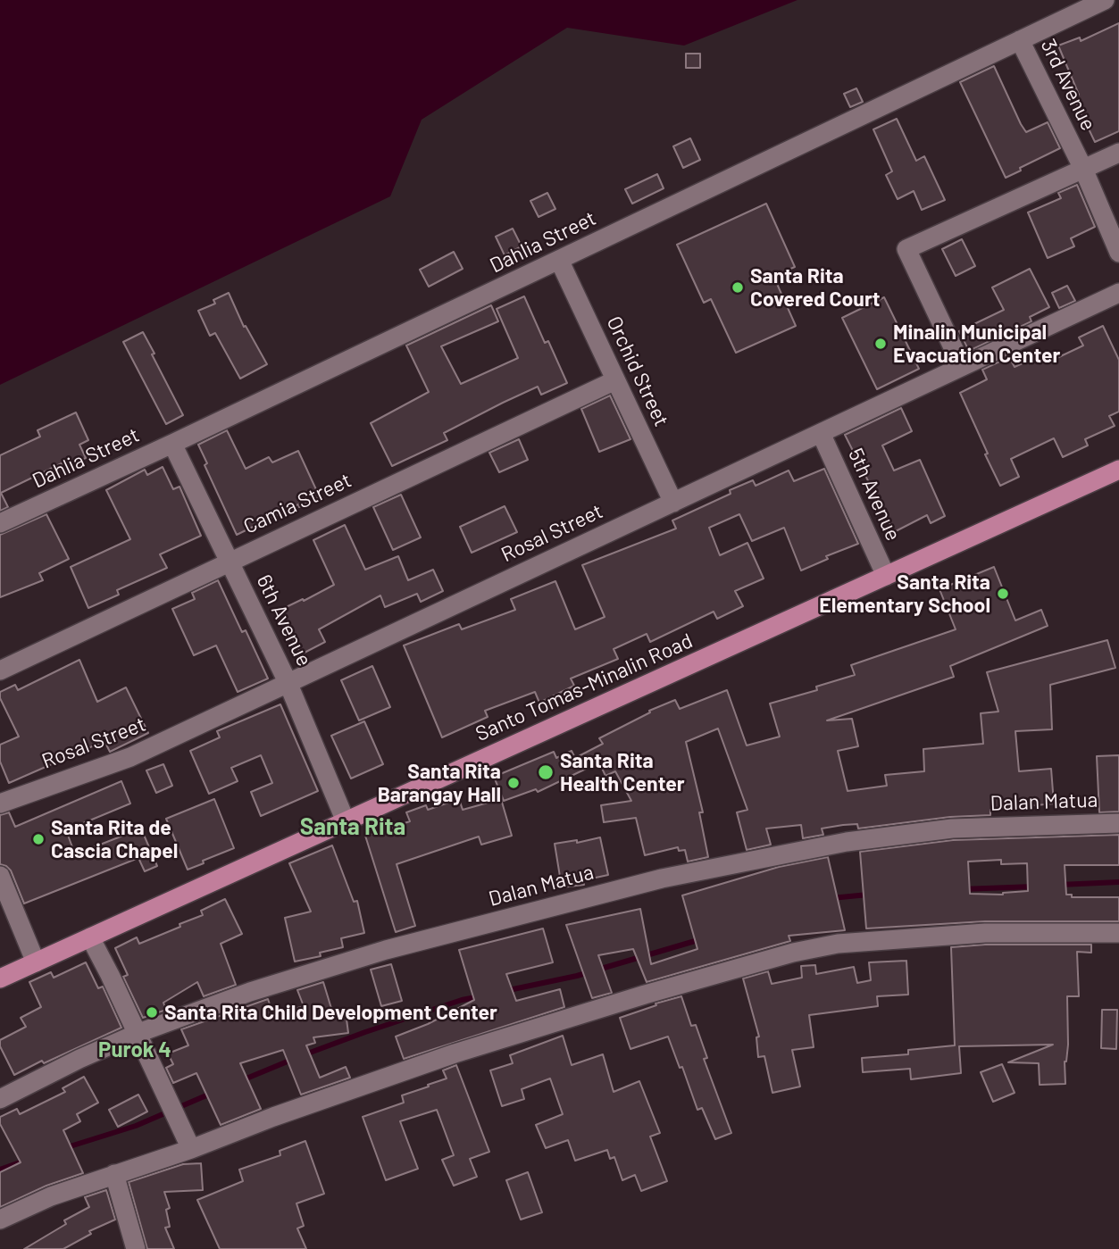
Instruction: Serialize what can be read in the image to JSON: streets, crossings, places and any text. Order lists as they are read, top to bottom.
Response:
{
  "streets": {
    "main road": ["Santo Tomas-Minalin Road"],
    "street": [
      "3rd Avenue",
      "Dahlia Street",
      "Orchid Street",
      "5th Avenue",
      "Camia Street",
      "Rosal Street",
      "6th Avenue",
      "Dalan Matua"
    ]
  },
  "crossings": [
    ["3rd Avenue", "Dahlia Street"],
    ["Dahlia Street", "Orchid Street"],
    ["Dahlia Street", "6th Avenue"],
    ["Orchid Street", "Camia Street"],
    ["Orchid Street", "Rosal Street"],
    ["5th Avenue", "Rosal Street"],
    ["5th Avenue", "Santo Tomas-Minalin Road"],
    ["Camia Street", "6th Avenue"],
    ["Rosal Street", "6th Avenue"],
    ["6th Avenue", "Santo Tomas-Minalin Road"]
  ],
  "districts": ["Santa Rita", "Purok 4"],
  "places": [
    "Santa Rita Covered Court",
    "Minalin Municipal Evacuation Center",
    "Santa Rita Elementary School",
    "Santa Rita Health Center",
    "Santa Rita Barangay Hall",
    "Santa Rita de Cascia Chapel",
    "Santa Rita Child Development Center"
  ]
}
